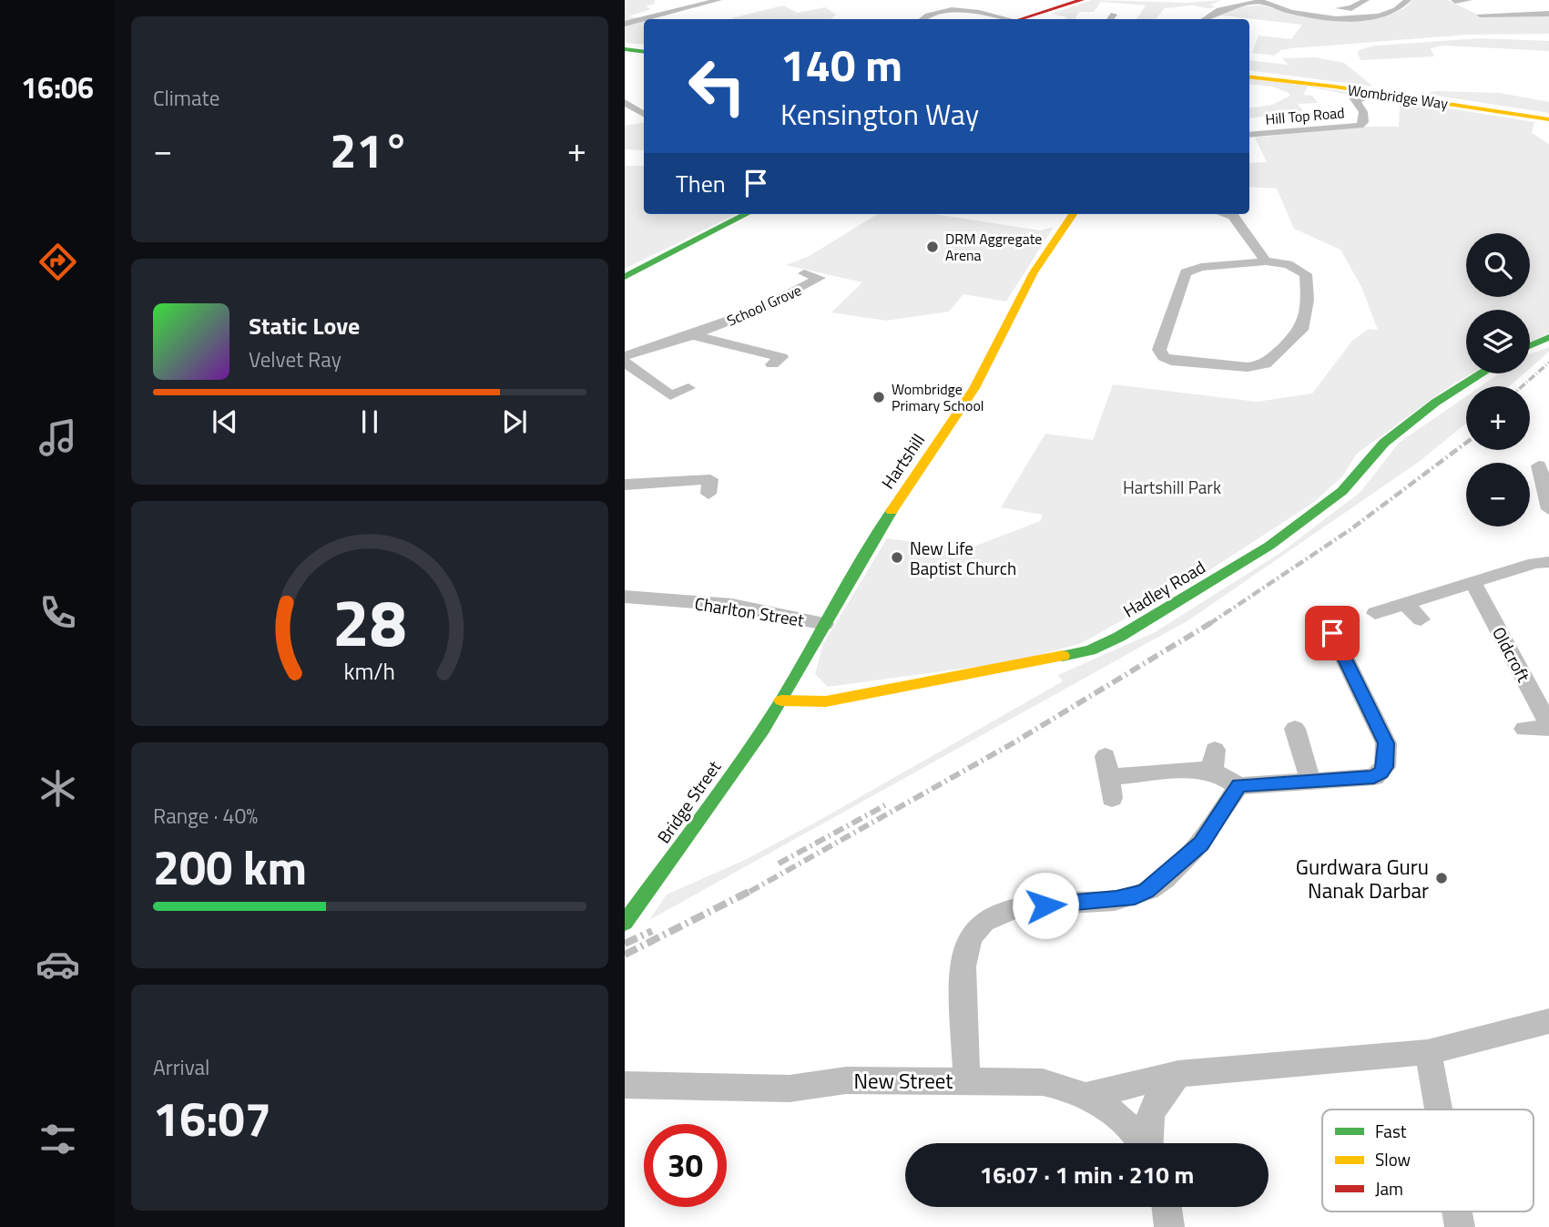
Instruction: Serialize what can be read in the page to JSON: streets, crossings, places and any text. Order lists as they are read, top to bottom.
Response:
{
  "streets": {
    "street": [
      "Wombridge Way",
      "Hill Top Road",
      "School Grove",
      "Hartshill",
      "Hadley Road",
      "Charlton Street",
      "Oldcroft",
      "Bridge Street",
      "New Street"
    ]
  },
  "crossings": [
    ["Hartshill", "Hadley Road"],
    ["Hartshill", "Charlton Street"],
    ["Hartshill", "Bridge Street"],
    ["Hadley Road", "Bridge Street"]
  ],
  "parks": ["Hartshill Park"],
  "places": [
    "DRM Aggregate Arena",
    "Wombridge Primary School",
    "New Life Baptist Church",
    "Gurdwara Guru Nanak Darbar"
  ],
  "legend": ["Fast", "Slow", "Jam"],
  "page": {
    "tabs": "16:06",
    "tile": [
      "Climate",
      ["Range · 40%", "200 km"],
      ["Arrival", "16:07"]
    ],
    "turn": ["140 m", "Kensington Way"],
    "heat": ["−", "21°", "+"],
    "then": "Then",
    "map_buttons": ["+", "−"],
    "song": ["Static Love", "Velvet Ray"],
    "limit": "30",
    "trip": "16:07 · 1 min · 210 m",
    "gauge": ["28", "km/h"]
  }
}
